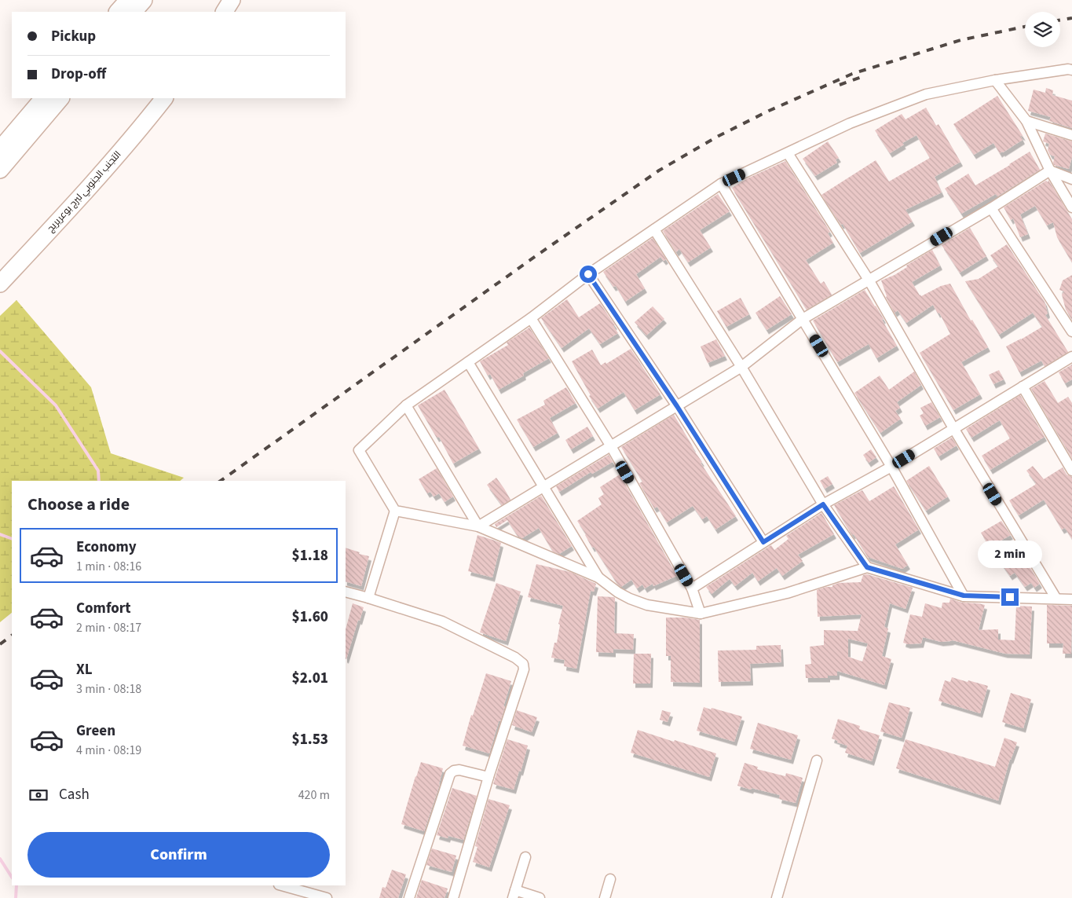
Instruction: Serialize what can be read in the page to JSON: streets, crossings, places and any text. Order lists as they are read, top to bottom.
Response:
{
  "streets": {
    "highway": ["التجنب الجنوبي لبرج بوعريريج"]
  },
  "page": {
    "banner": ["Pickup", "Drop-off"],
    "heading": "Choose a ride",
    "list": [
      {
        "name": "Economy",
        "note": "1 min · 08:16",
        "value": "$1.18"
      },
      {
        "name": "Comfort",
        "note": "2 min · 08:17",
        "value": "$1.60"
      },
      {
        "name": "XL",
        "note": "3 min · 08:18",
        "value": "$2.01"
      },
      {
        "name": "Green",
        "note": "4 min · 08:19",
        "value": "$1.53"
      }
    ],
    "bubble": "2 min",
    "pay": ["Cash", "420 m"],
    "buttons": "Confirm"
  }
}
